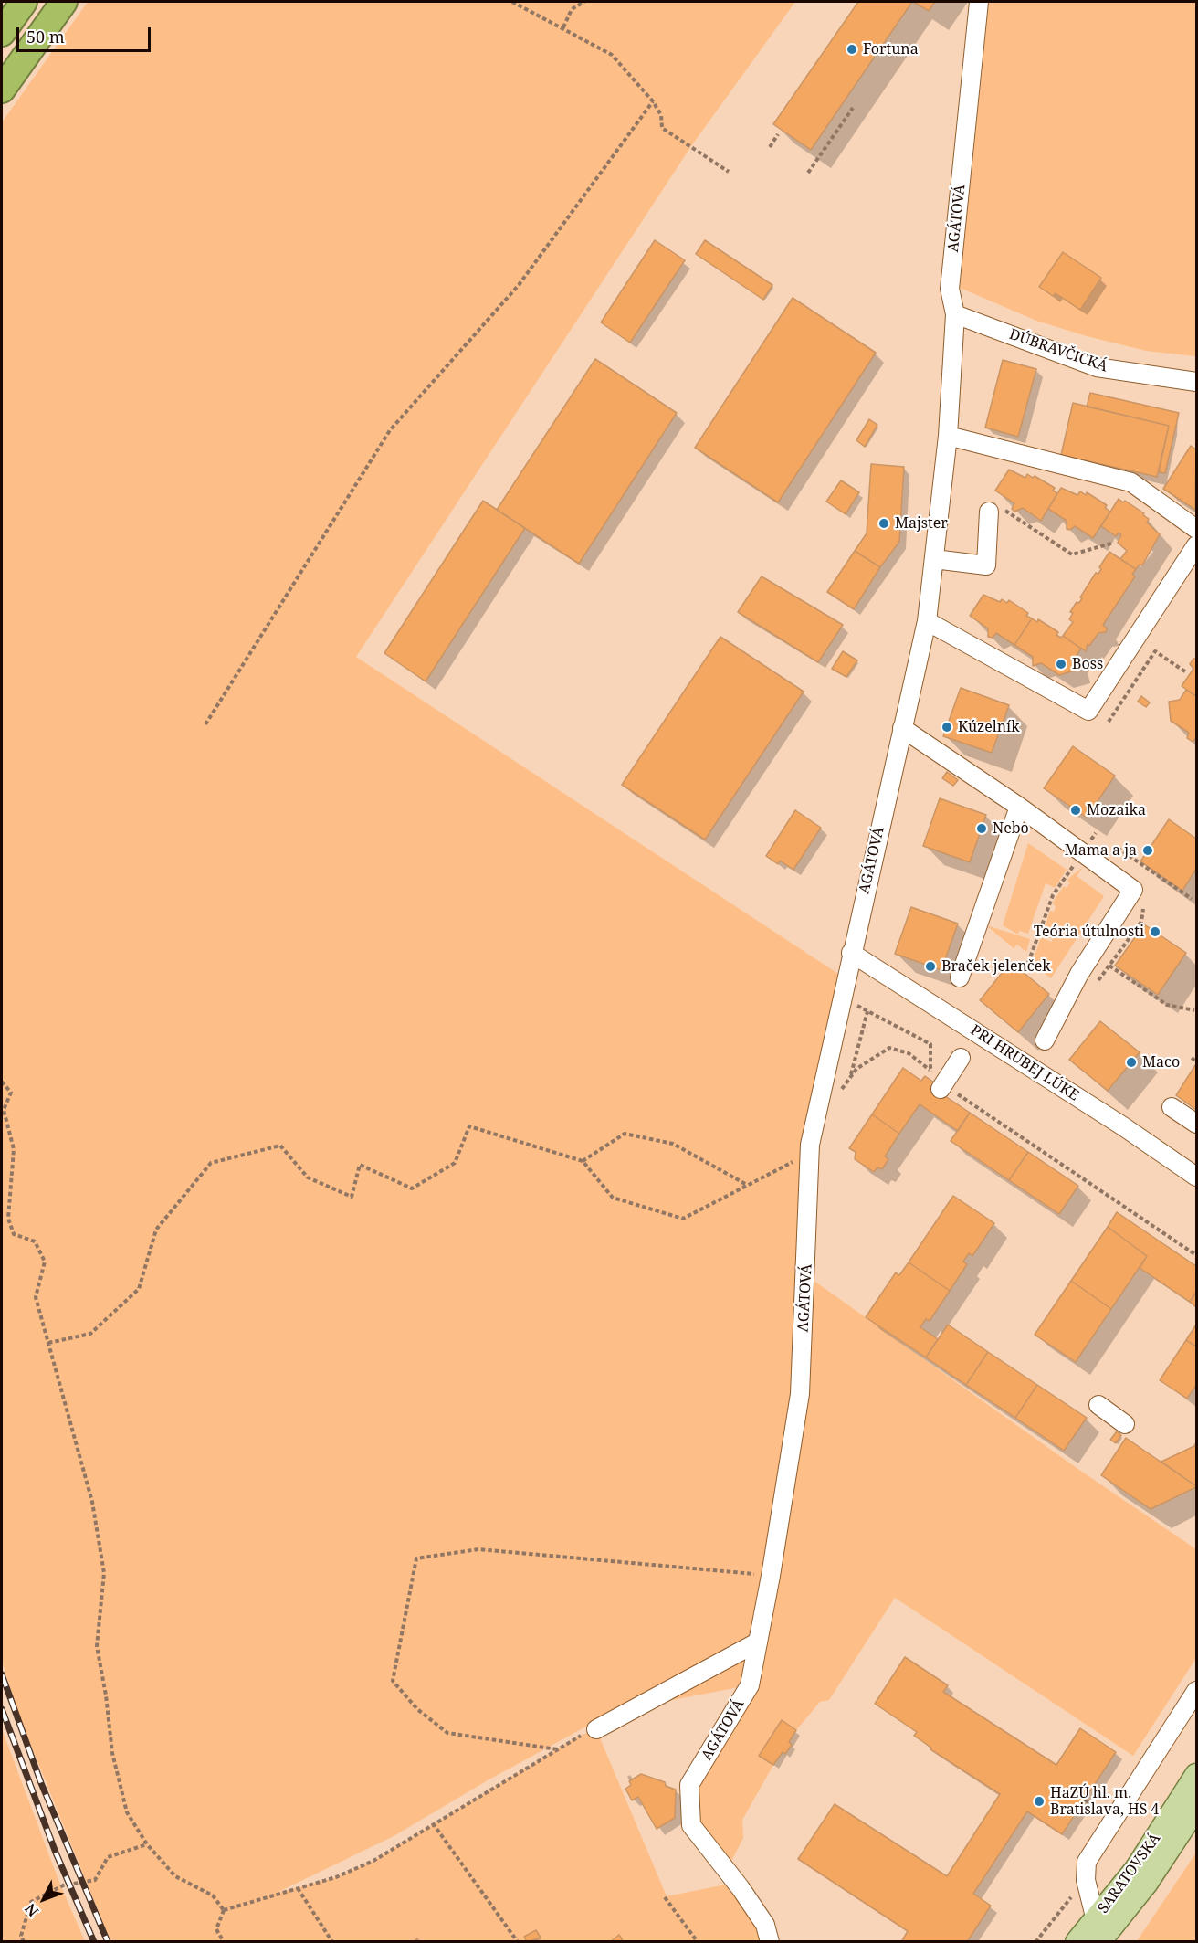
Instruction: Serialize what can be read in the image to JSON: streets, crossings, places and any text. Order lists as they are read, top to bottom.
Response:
{
  "streets": {
    "main road": ["SARATOVSKÁ"],
    "street": ["AGÁTOVÁ", "DÚBRAVČICKÁ", "PRI HRUBEJ LÚKE"]
  },
  "crossings": [
    ["AGÁTOVÁ", "DÚBRAVČICKÁ"],
    ["AGÁTOVÁ", "PRI HRUBEJ LÚKE"]
  ],
  "places": [
    "Fortuna",
    "Majster",
    "Boss",
    "Kúzelník",
    "Mozaika",
    "Nebo",
    "Mama a ja",
    "Teória útulnosti",
    "Braček jelenček",
    "Maco",
    "HaZÚ hl. m. Bratislava, HS 4"
  ],
  "scale_bar": "50 m",
  "north": "bottom left"
}
